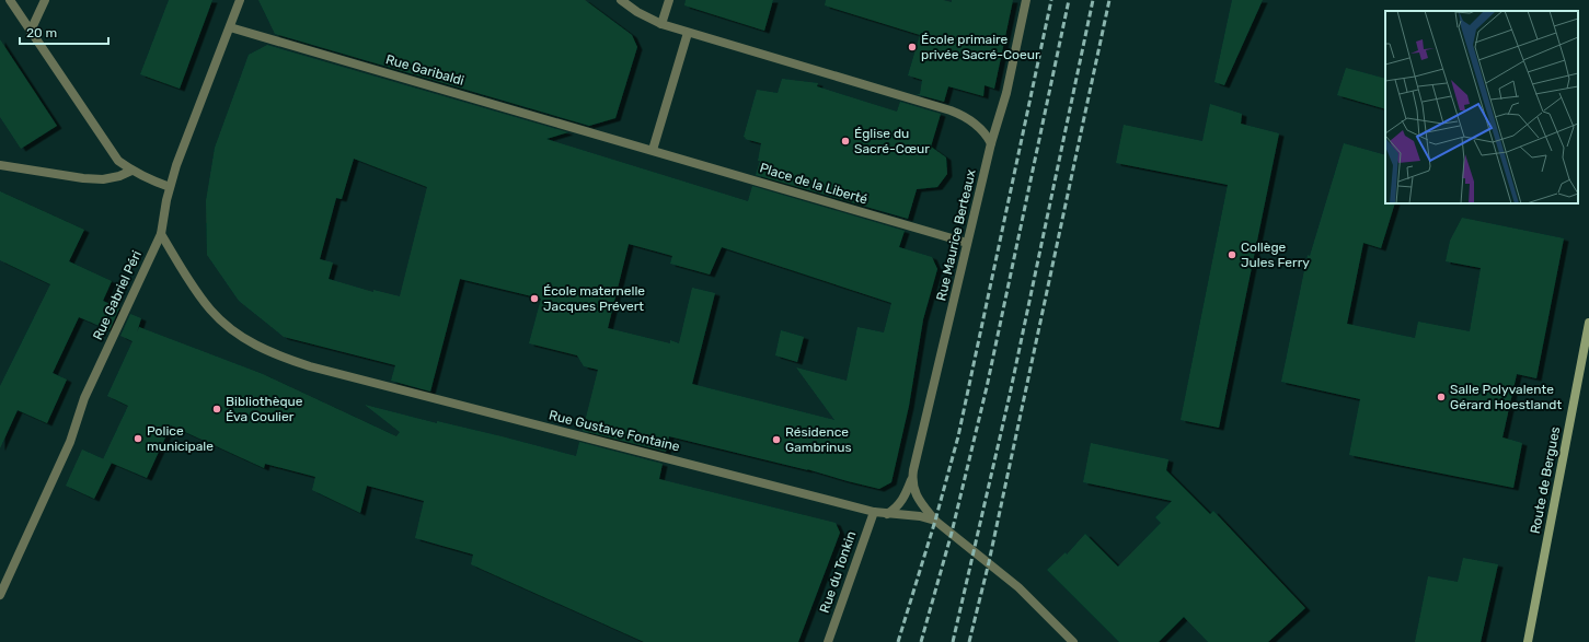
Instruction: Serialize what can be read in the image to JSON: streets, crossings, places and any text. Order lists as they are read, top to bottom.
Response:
{
  "streets": {
    "main road": ["Route de Bergues"],
    "street": [
      "Rue Garibaldi",
      "Place de la Liberté",
      "Rue Maurice Berteaux",
      "Rue Gabriel Péri",
      "Rue Gustave Fontaine",
      "Rue du Tonkin"
    ]
  },
  "crossings": [
    ["Rue Garibaldi", "Place de la Liberté"],
    ["Rue Garibaldi", "Rue Gabriel Péri"],
    ["Place de la Liberté", "Rue Maurice Berteaux"],
    ["Rue Maurice Berteaux", "Rue Gustave Fontaine"],
    ["Rue Gabriel Péri", "Rue Gustave Fontaine"],
    ["Rue Gustave Fontaine", "Rue du Tonkin"]
  ],
  "places": [
    "École primaire privée Sacré-Coeur",
    "Église du Sacré-Cœur",
    "Collège Jules Ferry",
    "École maternelle Jacques Prévert",
    "Salle Polyvalente Gérard Hoestlandt",
    "Bibliothèque Éva Coulier",
    "Police municipale",
    "Résidence Gambrinus"
  ],
  "scale_bar": "20 m"
}
